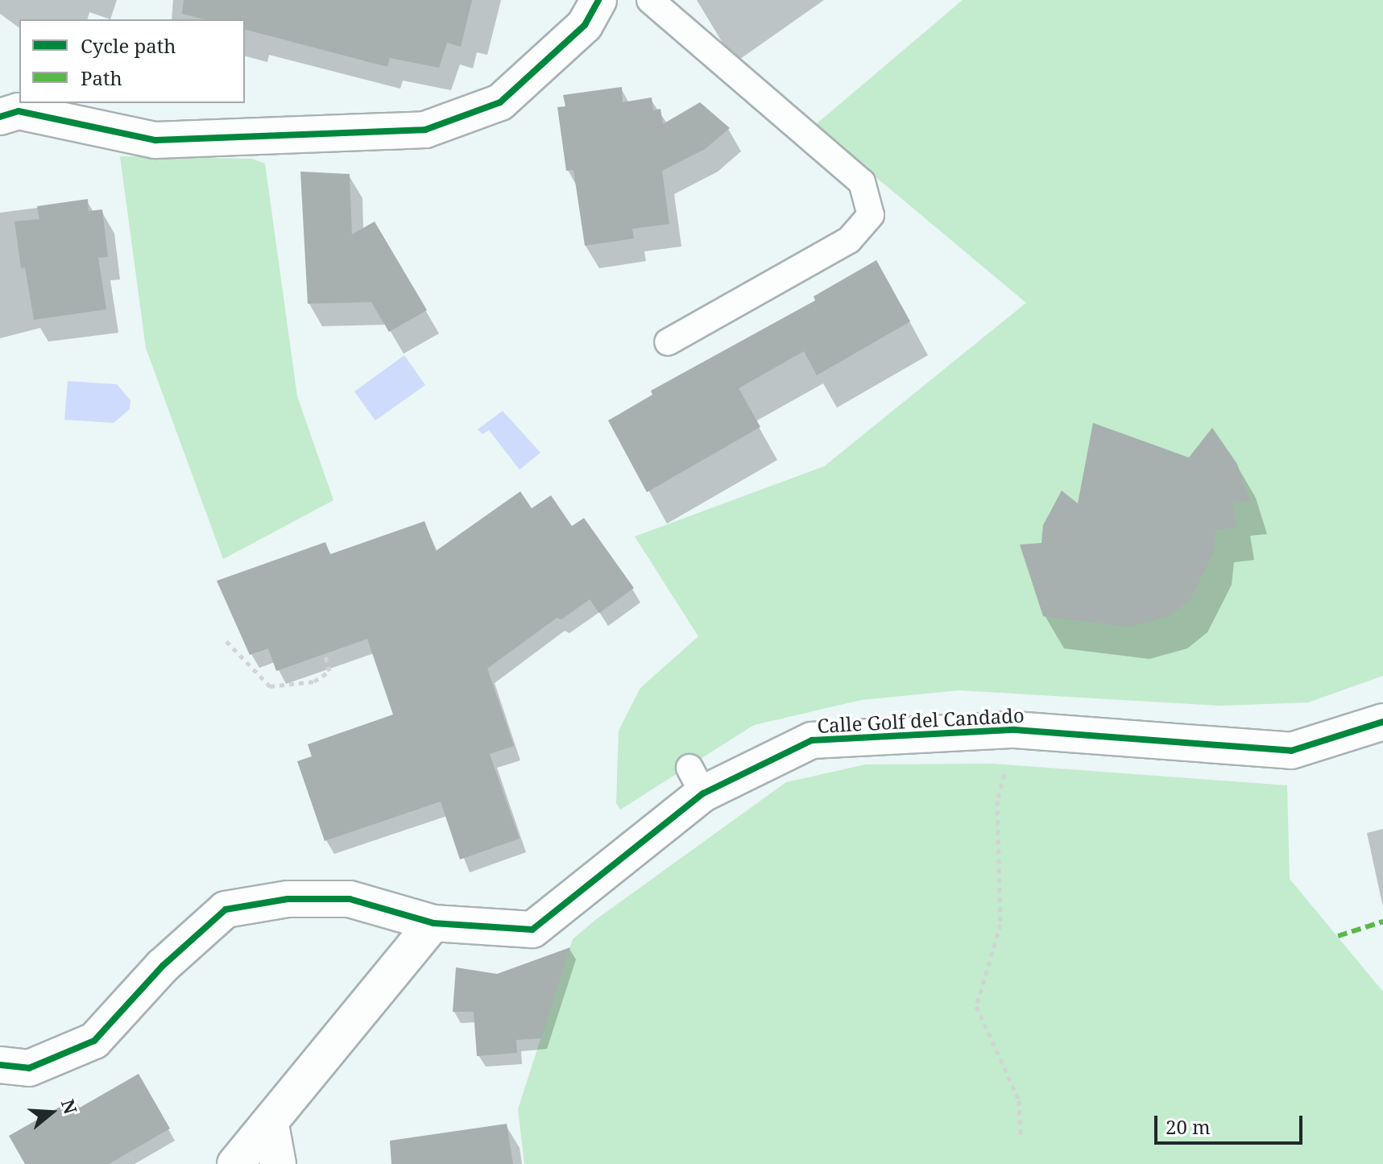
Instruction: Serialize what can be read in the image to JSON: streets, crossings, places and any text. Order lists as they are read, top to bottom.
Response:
{
  "streets": {
    "street": ["Calle Golf del Candado"]
  },
  "legend": ["Cycle path", "Path"],
  "scale_bar": "20 m",
  "north": "right"
}
